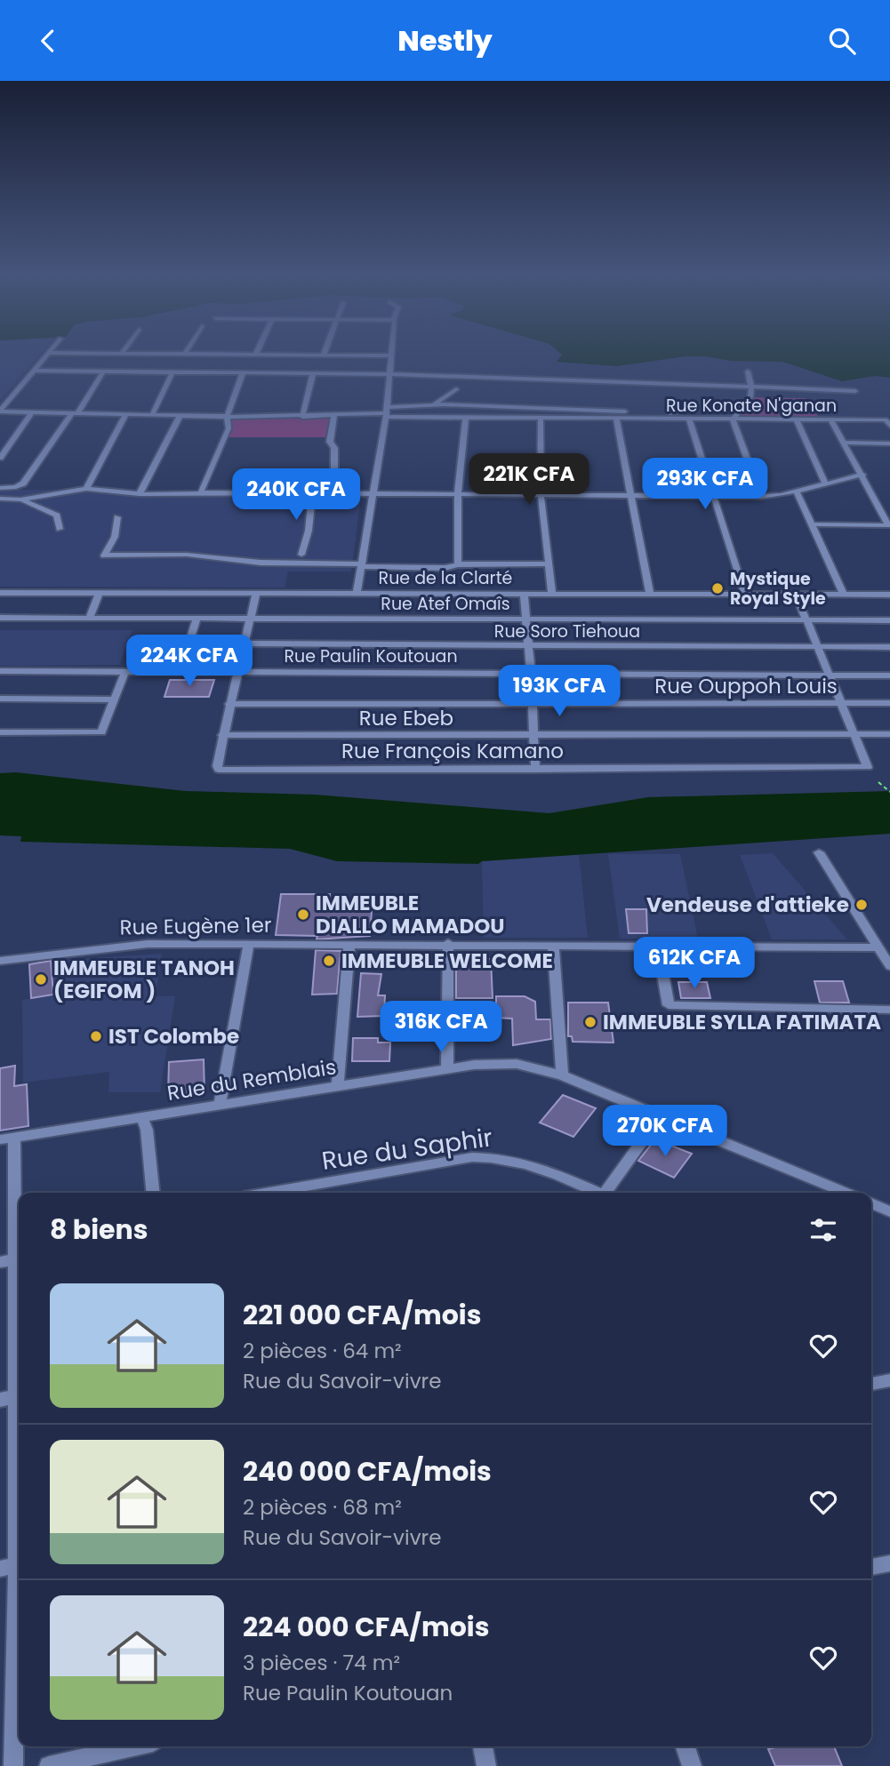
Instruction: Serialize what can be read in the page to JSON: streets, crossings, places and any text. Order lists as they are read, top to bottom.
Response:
{
  "streets": {
    "street": [
      "Rue Konate N'ganan",
      "Rue de la Clarté",
      "Rue Atef Omaîs",
      "Rue Soro Tiehoua",
      "Rue Paulin Koutouan",
      "Rue Ouppoh Louis",
      "Rue Ebeb",
      "Rue François Kamano",
      "Rue Eugène 1er",
      "Rue du Remblais",
      "Rue du Saphir"
    ]
  },
  "crossings": [
    ["Rue de la Clarté", "Rue François Kamano"],
    ["Rue Atef Omaîs", "Rue François Kamano"],
    ["Rue Soro Tiehoua", "Rue François Kamano"],
    ["Rue Paulin Koutouan", "Rue François Kamano"],
    ["Rue Ouppoh Louis", "Rue François Kamano"],
    ["Rue Ebeb", "Rue François Kamano"]
  ],
  "places": [
    "Mystique Royal Style",
    "Vendeuse d'attieke",
    "IMMEUBLE DIALLO MAMADOU",
    "IMMEUBLE WELCOME",
    "IMMEUBLE TANOH (EGIFOM )",
    "IMMEUBLE SYLLA FATIMATA",
    "IST Colombe"
  ],
  "page": {
    "header": "Nestly",
    "price": [
      "221K CFA",
      "293K CFA",
      "240K CFA",
      "224K CFA",
      "193K CFA",
      "612K CFA",
      "316K CFA",
      "270K CFA"
    ],
    "heading": "8 biens",
    "list": [
      {
        "name": "221 000 CFA/mois",
        "note": "2 pièces · 64 m² · Rue du Savoir-vivre"
      },
      {
        "name": "240 000 CFA/mois",
        "note": "2 pièces · 68 m² · Rue du Savoir-vivre"
      },
      {
        "name": "224 000 CFA/mois",
        "note": "3 pièces · 74 m² · Rue Paulin Koutouan"
      }
    ]
  }
}
